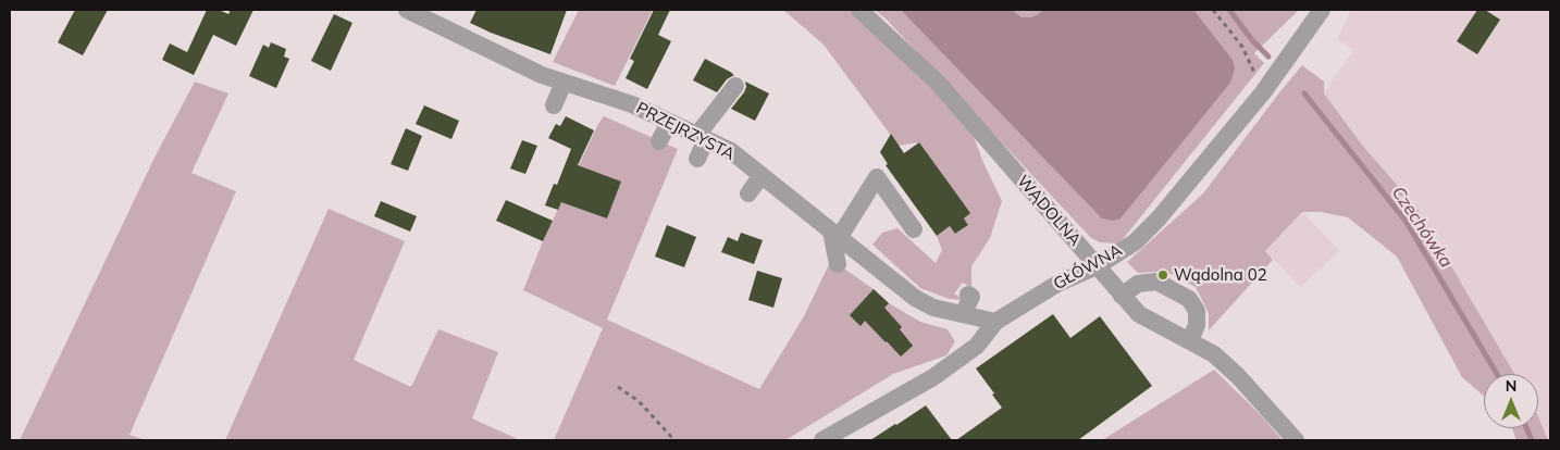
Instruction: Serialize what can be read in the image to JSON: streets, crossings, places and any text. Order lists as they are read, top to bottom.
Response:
{
  "streets": {
    "street": ["PRZEJRZYSTA", "WĄDOLNA", "GŁÓWNA"]
  },
  "crossings": [
    ["PRZEJRZYSTA", "GŁÓWNA"],
    ["WĄDOLNA", "GŁÓWNA"]
  ],
  "water": ["Czechówka"],
  "places": ["Wądolna 02"],
  "north": "top"
}
